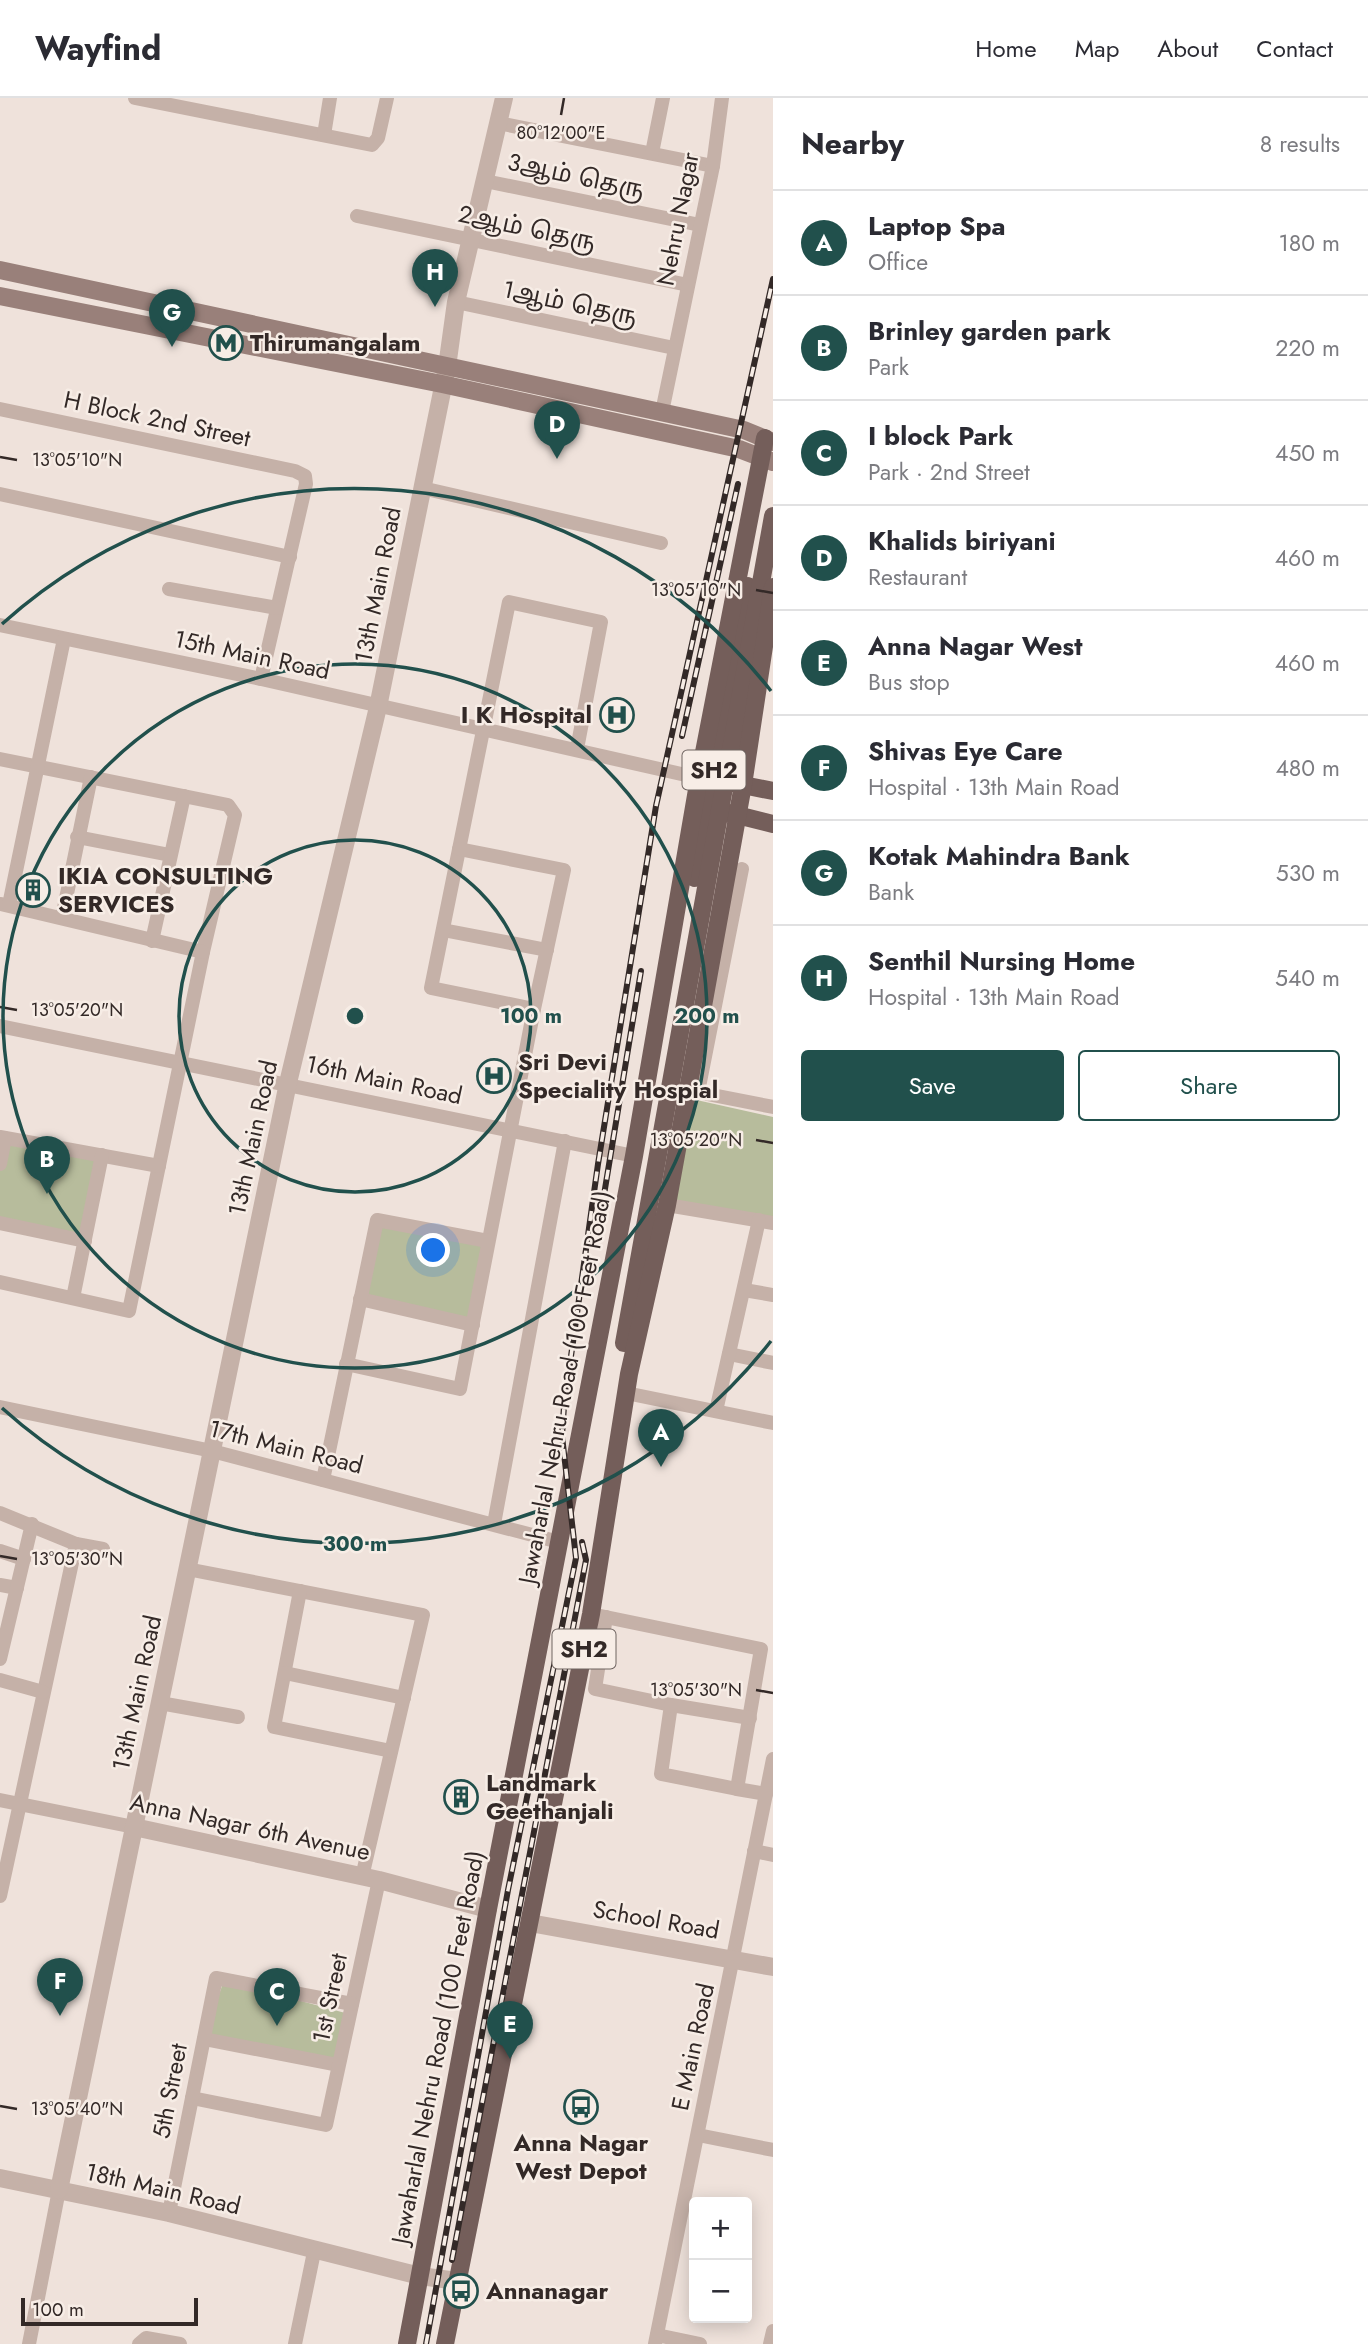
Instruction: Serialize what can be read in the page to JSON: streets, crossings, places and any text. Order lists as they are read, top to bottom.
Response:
{
  "streets": {
    "main road": ["SH2", "Jawaharlal Nehru Road (100 Feet Road)"],
    "street": [
      "3ஆம் தெரு",
      "Nehru Nagar",
      "2ஆம் தெரு",
      "1ஆம் தெரு",
      "H Block 2nd Street",
      "13th Main Road",
      "15th Main Road",
      "16th Main Road",
      "17th Main Road",
      "Anna Nagar 6th Avenue",
      "School Road",
      "1st Street",
      "E Main Road",
      "5th Street",
      "18th Main Road"
    ]
  },
  "crossings": [
    ["3ஆம் தெரு", "Nehru Nagar"],
    ["3ஆம் தெரு", "13th Main Road"],
    ["Nehru Nagar", "2ஆம் தெரு"],
    ["Nehru Nagar", "1ஆம் தெரு"],
    ["2ஆம் தெரு", "13th Main Road"],
    ["1ஆம் தெரு", "13th Main Road"],
    ["13th Main Road", "15th Main Road"],
    ["13th Main Road", "16th Main Road"],
    ["13th Main Road", "17th Main Road"],
    ["13th Main Road", "Anna Nagar 6th Avenue"],
    ["13th Main Road", "18th Main Road"],
    ["15th Main Road", "Jawaharlal Nehru Road (100 Feet Road)"],
    ["SH2", "Jawaharlal Nehru Road (100 Feet Road)"],
    ["SH2", "School Road"],
    ["SH2", "18th Main Road"],
    ["16th Main Road", "Jawaharlal Nehru Road (100 Feet Road)"],
    ["Jawaharlal Nehru Road (100 Feet Road)", "17th Main Road"],
    ["Jawaharlal Nehru Road (100 Feet Road)", "Anna Nagar 6th Avenue"],
    ["Jawaharlal Nehru Road (100 Feet Road)", "18th Main Road"],
    ["Anna Nagar 6th Avenue", "1st Street"],
    ["School Road", "E Main Road"],
    ["1st Street", "5th Street"],
    ["5th Street", "18th Main Road"]
  ],
  "places": {
    "metro station": ["Thirumangalam"],
    "hospital": ["I K Hospital", "Sri Devi Speciality Hospial"],
    "building": ["IKIA CONSULTING SERVICES", "Landmark Geethanjali"],
    "bus stop": ["Anna Nagar West Depot", "Annanagar"]
  },
  "scale_bar": "100 m",
  "page": {
    "header": "Wayfind",
    "nav": [
      "Home",
      "Map",
      "About",
      "Contact"
    ],
    "heading": ["Nearby", "8 results"],
    "list": [
      {
        "mark": "A",
        "name": "Laptop Spa",
        "note": "Office",
        "value": "180 m"
      },
      {
        "mark": "B",
        "name": "Brinley garden park",
        "note": "Park",
        "value": "220 m"
      },
      {
        "mark": "C",
        "name": "I block Park",
        "note": "Park · 2nd Street",
        "value": "450 m"
      },
      {
        "mark": "D",
        "name": "Khalids biriyani",
        "note": "Restaurant",
        "value": "460 m"
      },
      {
        "mark": "E",
        "name": "Anna Nagar West",
        "note": "Bus stop",
        "value": "460 m"
      },
      {
        "mark": "F",
        "name": "Shivas Eye Care",
        "note": "Hospital · 13th Main Road",
        "value": "480 m"
      },
      {
        "mark": "G",
        "name": "Kotak Mahindra Bank",
        "note": "Bank",
        "value": "530 m"
      },
      {
        "mark": "H",
        "name": "Senthil Nursing Home",
        "note": "Hospital · 13th Main Road",
        "value": "540 m"
      }
    ],
    "pins": [
      "H",
      "G",
      "D",
      "B",
      "A",
      "F",
      "C",
      "E"
    ],
    "buttons": ["Save", "Share"],
    "map_buttons": ["+", "−"],
    "scale": "100 m"
  },
  "coordinates": [
    "80°12'00\"E",
    "13°05'10\"N",
    "13°05'20\"N",
    "13°05'30\"N",
    "13°05'40\"N"
  ],
  "rings": ["100 m", "200 m", "300 m"]
}
